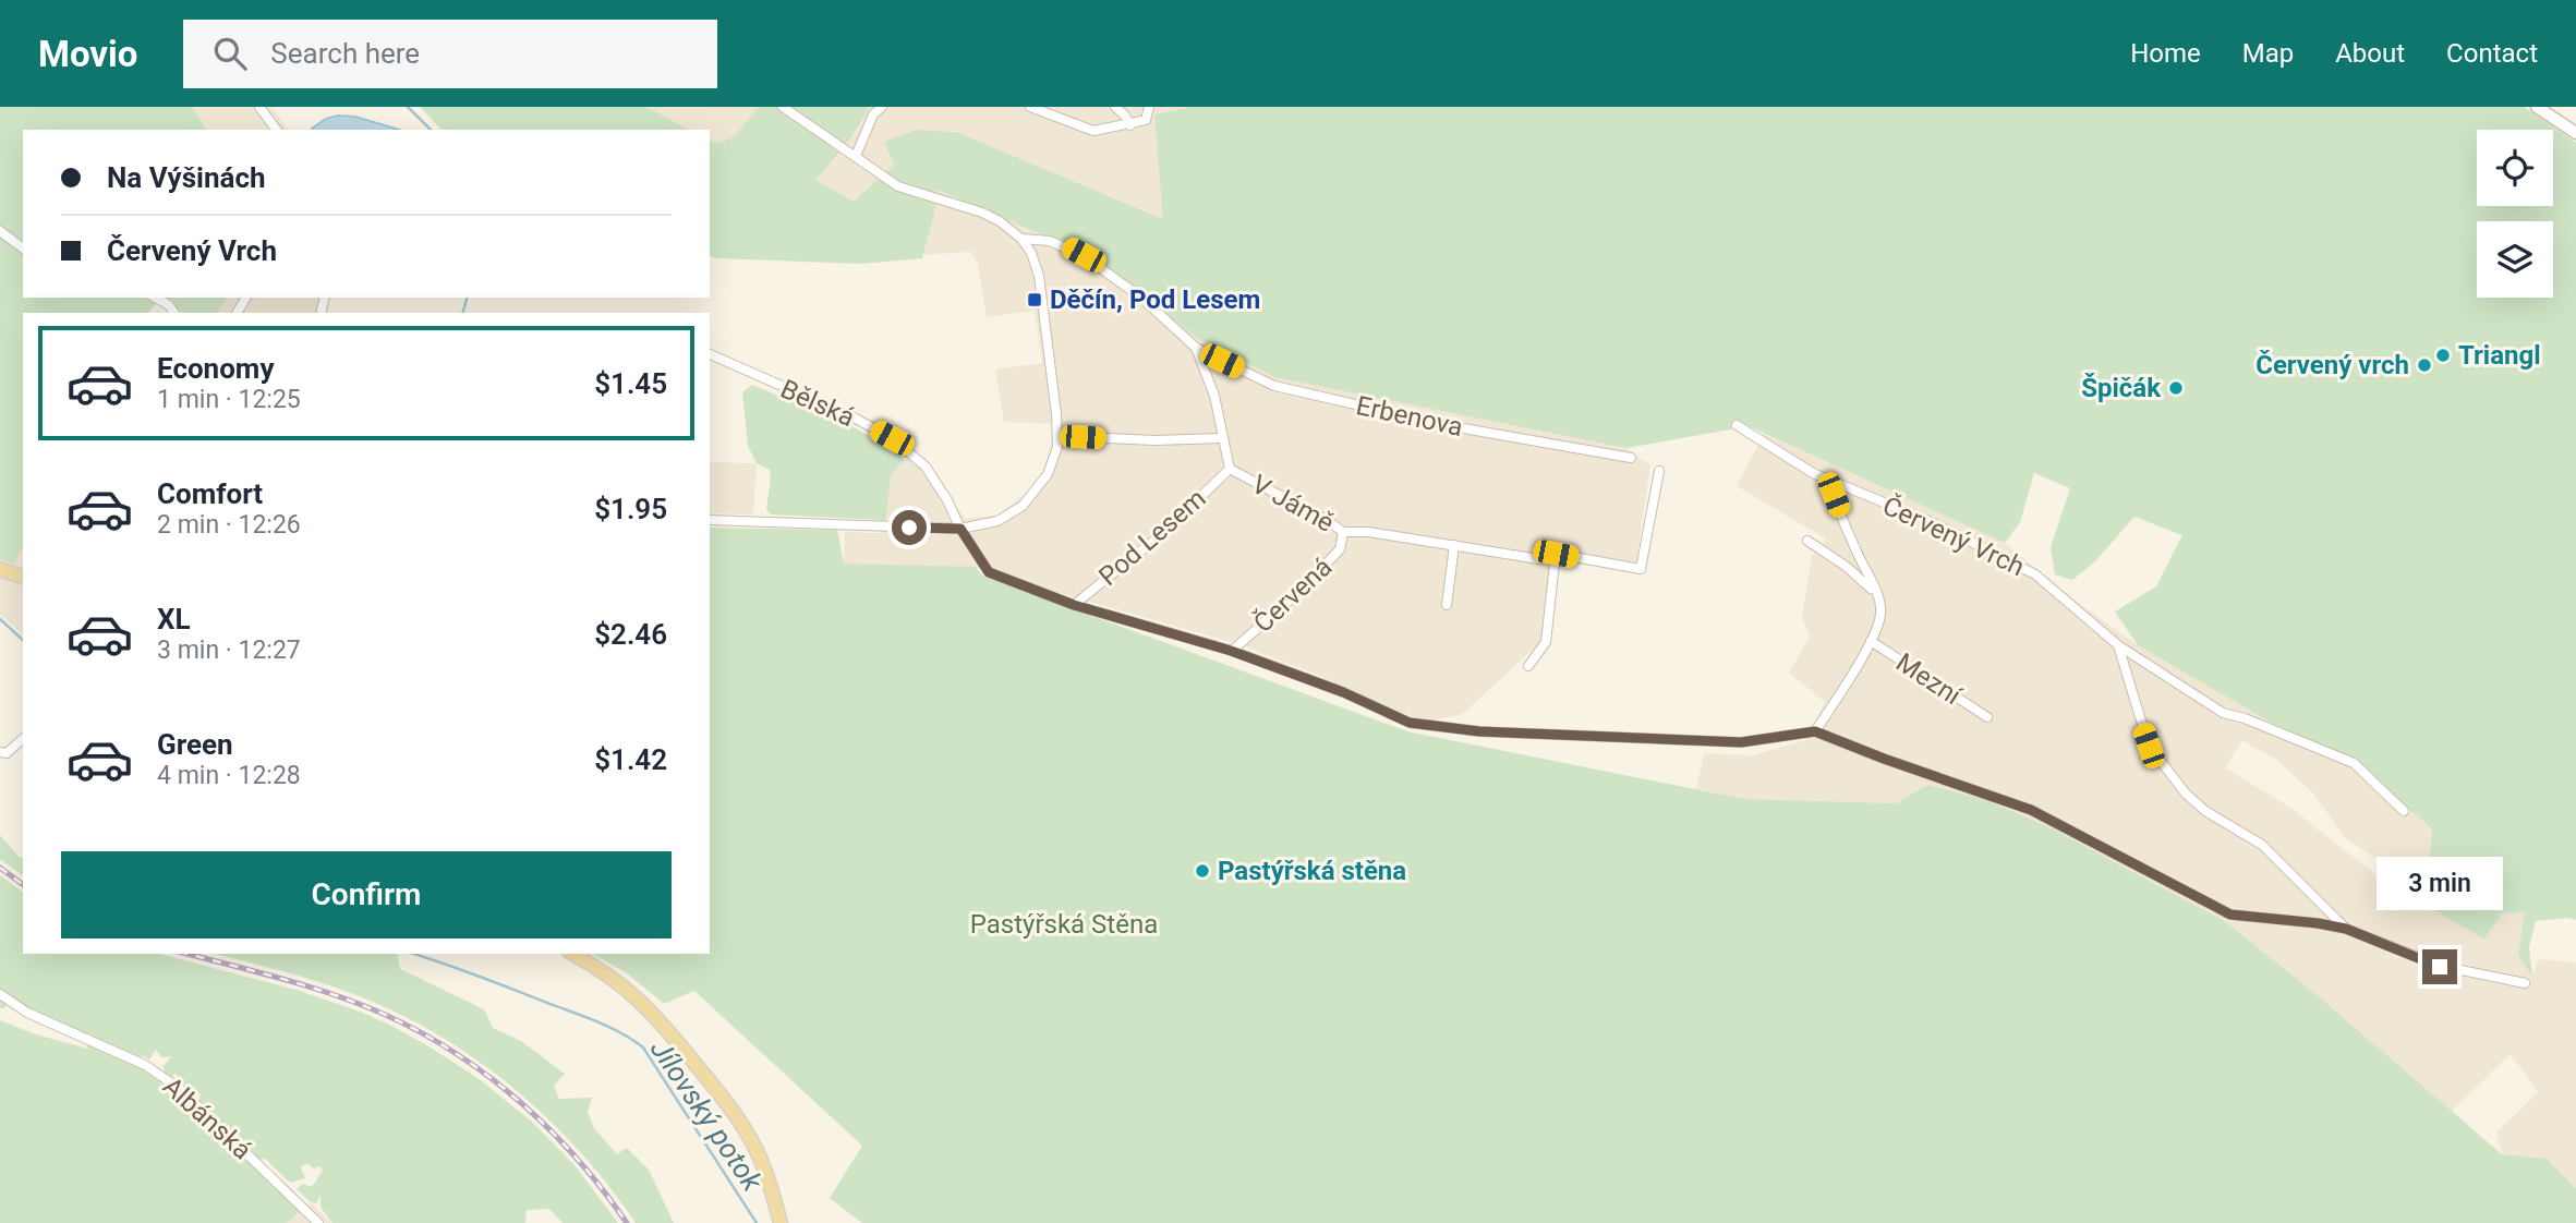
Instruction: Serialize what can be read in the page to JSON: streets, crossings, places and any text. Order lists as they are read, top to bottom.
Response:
{
  "streets": {
    "street": [
      "Bělská",
      "Erbenova",
      "V Jámě",
      "Červený Vrch",
      "Pod Lesem",
      "Červená",
      "Mezní",
      "Albánská"
    ]
  },
  "crossings": [
    ["Bělská", "Pod Lesem"],
    ["Bělská", "Červená"],
    ["V Jámě", "Pod Lesem"],
    ["V Jámě", "Červená"]
  ],
  "water": ["Jílovský potok"],
  "parks": ["Pastýřská Stěna"],
  "places": {
    "transit": ["Děčín, Pod Lesem"],
    "other": [
      "Triangl",
      "Červený vrch",
      "Špičák",
      "Pastýřská stěna"
    ]
  },
  "page": {
    "header": "Movio",
    "search": "Search here",
    "nav": [
      "Home",
      "Map",
      "About",
      "Contact"
    ],
    "banner": ["Na Výšinách", "Červený Vrch"],
    "list": [
      {
        "name": "Economy",
        "note": "1 min · 12:25",
        "value": "$1.45"
      },
      {
        "name": "Comfort",
        "note": "2 min · 12:26",
        "value": "$1.95"
      },
      {
        "name": "XL",
        "note": "3 min · 12:27",
        "value": "$2.46"
      },
      {
        "name": "Green",
        "note": "4 min · 12:28",
        "value": "$1.42"
      }
    ],
    "buttons": "Confirm",
    "bubble": "3 min"
  }
}
